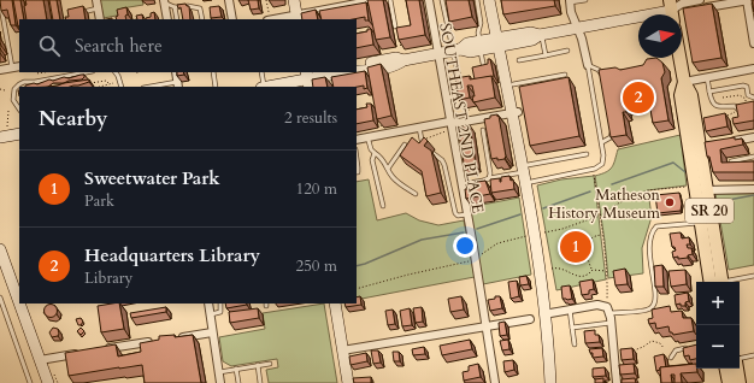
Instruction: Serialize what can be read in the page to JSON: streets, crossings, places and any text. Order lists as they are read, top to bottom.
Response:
{
  "streets": {
    "main road": ["SR 20"],
    "street": ["SOUTHEAST 2ND PLACE"]
  },
  "places": ["Matheson History Museum"],
  "north": "right",
  "page": {
    "search": "Search here",
    "pins": ["2", "1"],
    "heading": ["Nearby", "2 results"],
    "list": [
      {
        "mark": "1",
        "name": "Sweetwater Park",
        "note": "Park",
        "value": "120 m"
      },
      {
        "mark": "2",
        "name": "Headquarters Library",
        "note": "Library",
        "value": "250 m"
      }
    ],
    "map_buttons": ["+", "−"]
  }
}
